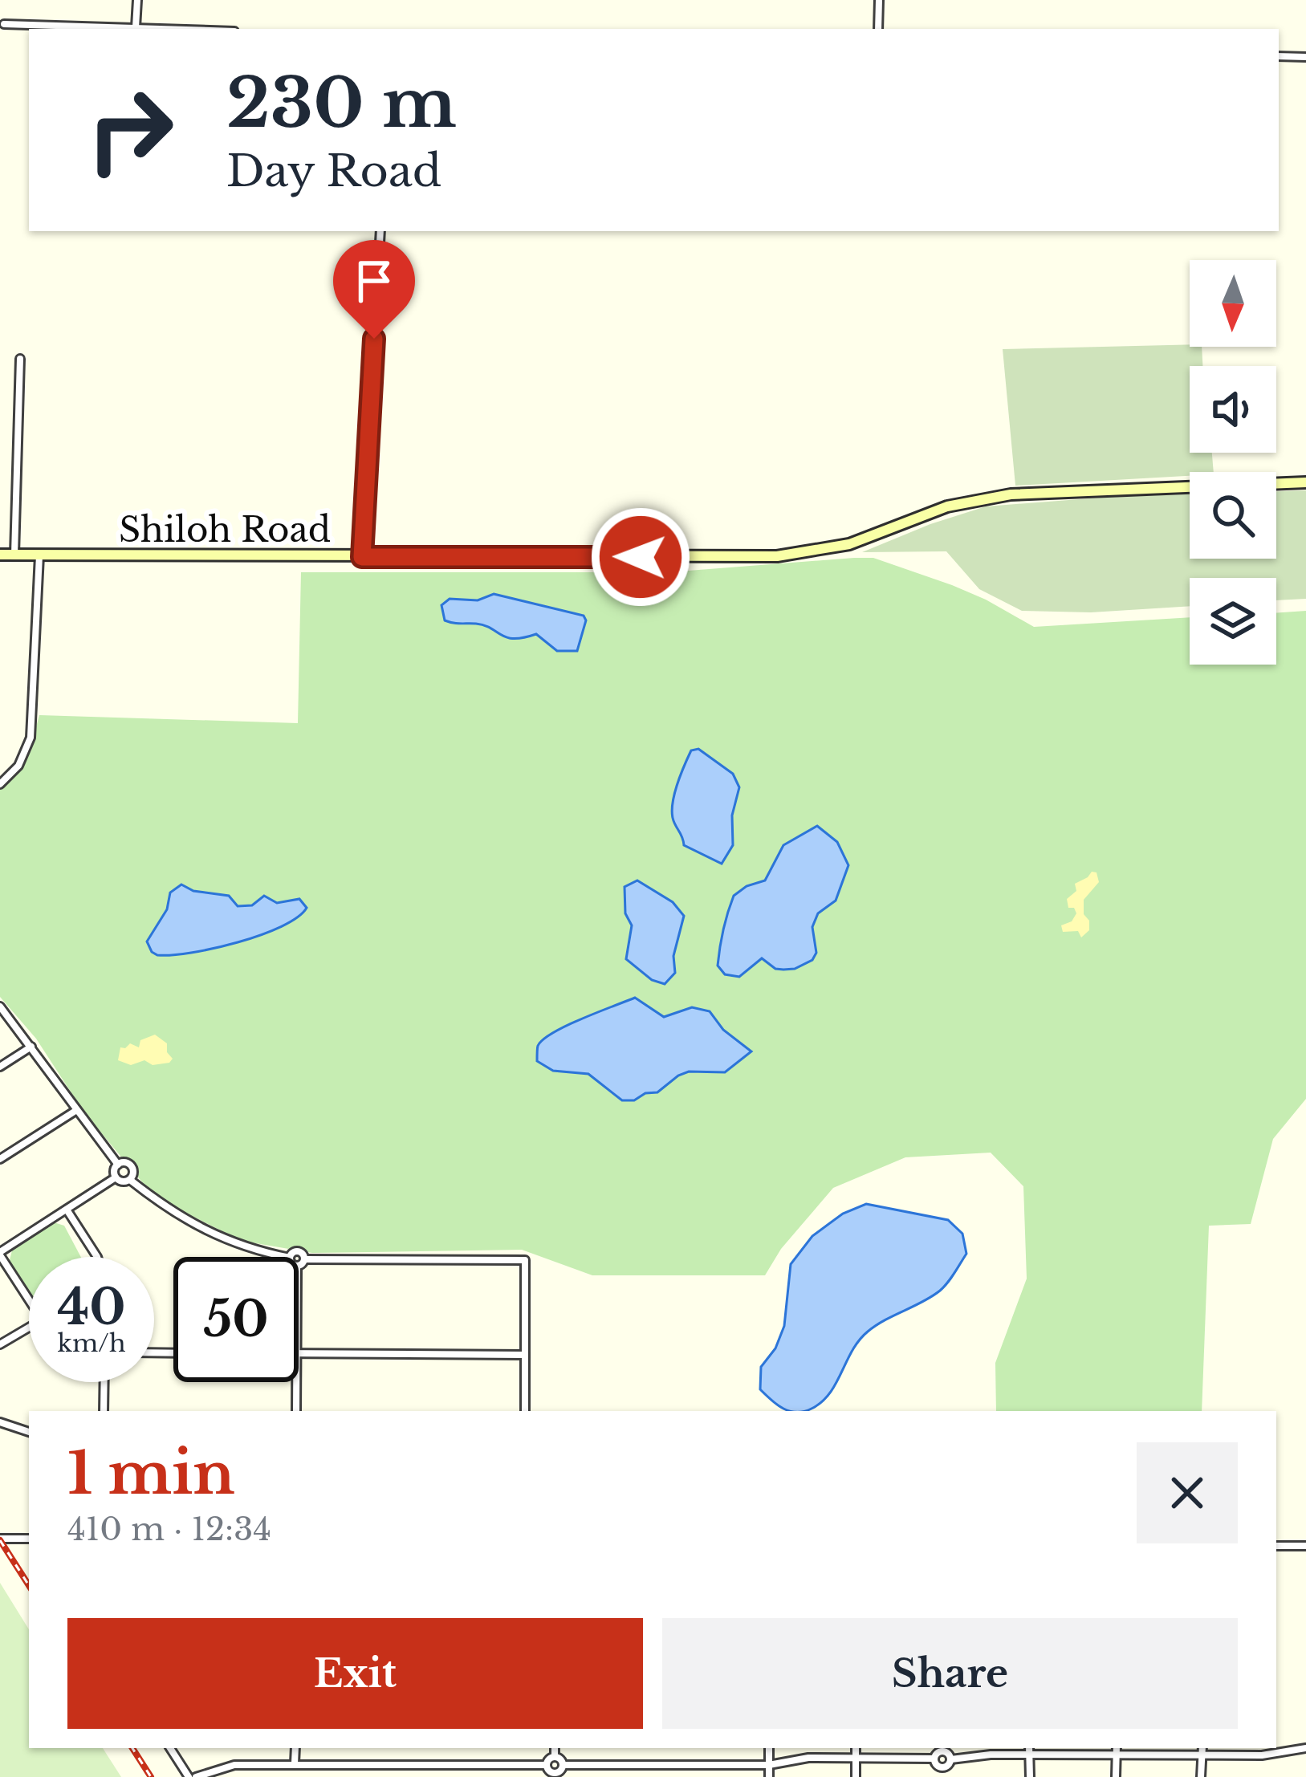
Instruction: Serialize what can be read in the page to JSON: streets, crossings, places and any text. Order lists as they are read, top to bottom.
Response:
{
  "streets": {
    "main road": ["Shiloh Road"]
  },
  "north": "bottom",
  "page": {
    "turn": ["230 m", "Day Road"],
    "speed": "40 km/h",
    "limit": "50",
    "heading": ["1 min", "410 m · 12:34"],
    "buttons": ["Exit", "Share"]
  }
}
